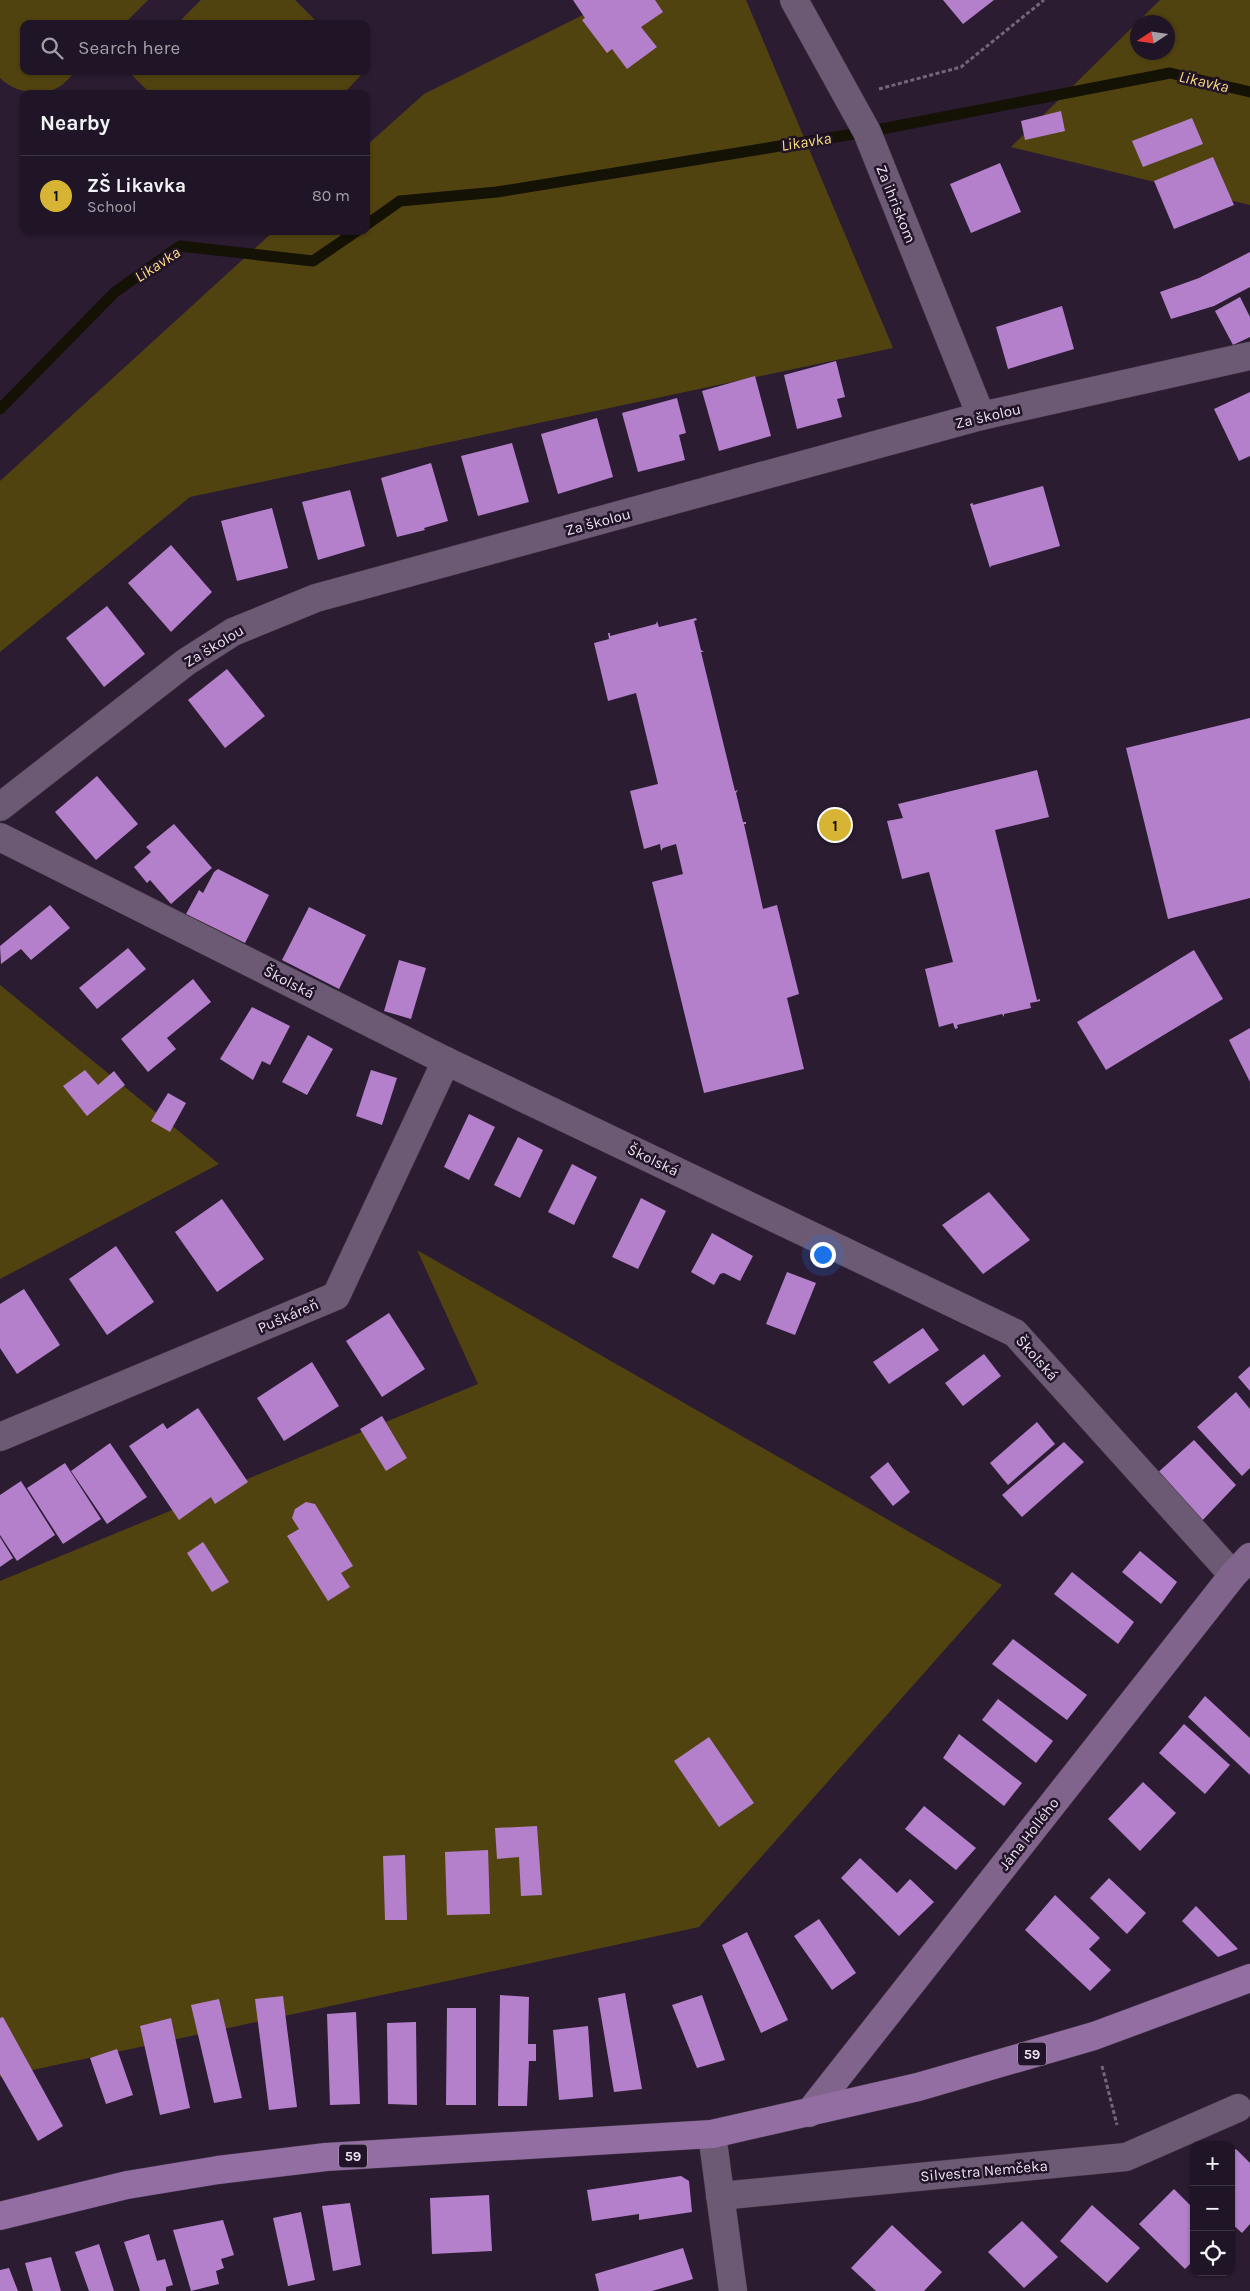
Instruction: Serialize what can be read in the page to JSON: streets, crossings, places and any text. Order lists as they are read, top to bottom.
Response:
{
  "streets": {
    "main road": ["59"],
    "street": [
      "Za ihriskom",
      "Za školou",
      "Školská",
      "Puškáreň",
      "Jána Hollého",
      "Silvestra Nemčeka"
    ]
  },
  "crossings": [
    ["Za ihriskom", "Za školou"],
    ["Školská", "Puškáreň"],
    ["Školská", "Jána Hollého"],
    ["Jána Hollého", "59"]
  ],
  "water": ["Likavka"],
  "north": "left",
  "page": {
    "search": "Search here",
    "heading": "Nearby",
    "list": [
      {
        "mark": "1",
        "name": "ZŠ Likavka",
        "note": "School",
        "value": "80 m"
      }
    ],
    "pins": "1",
    "map_buttons": ["+", "−"]
  }
}
